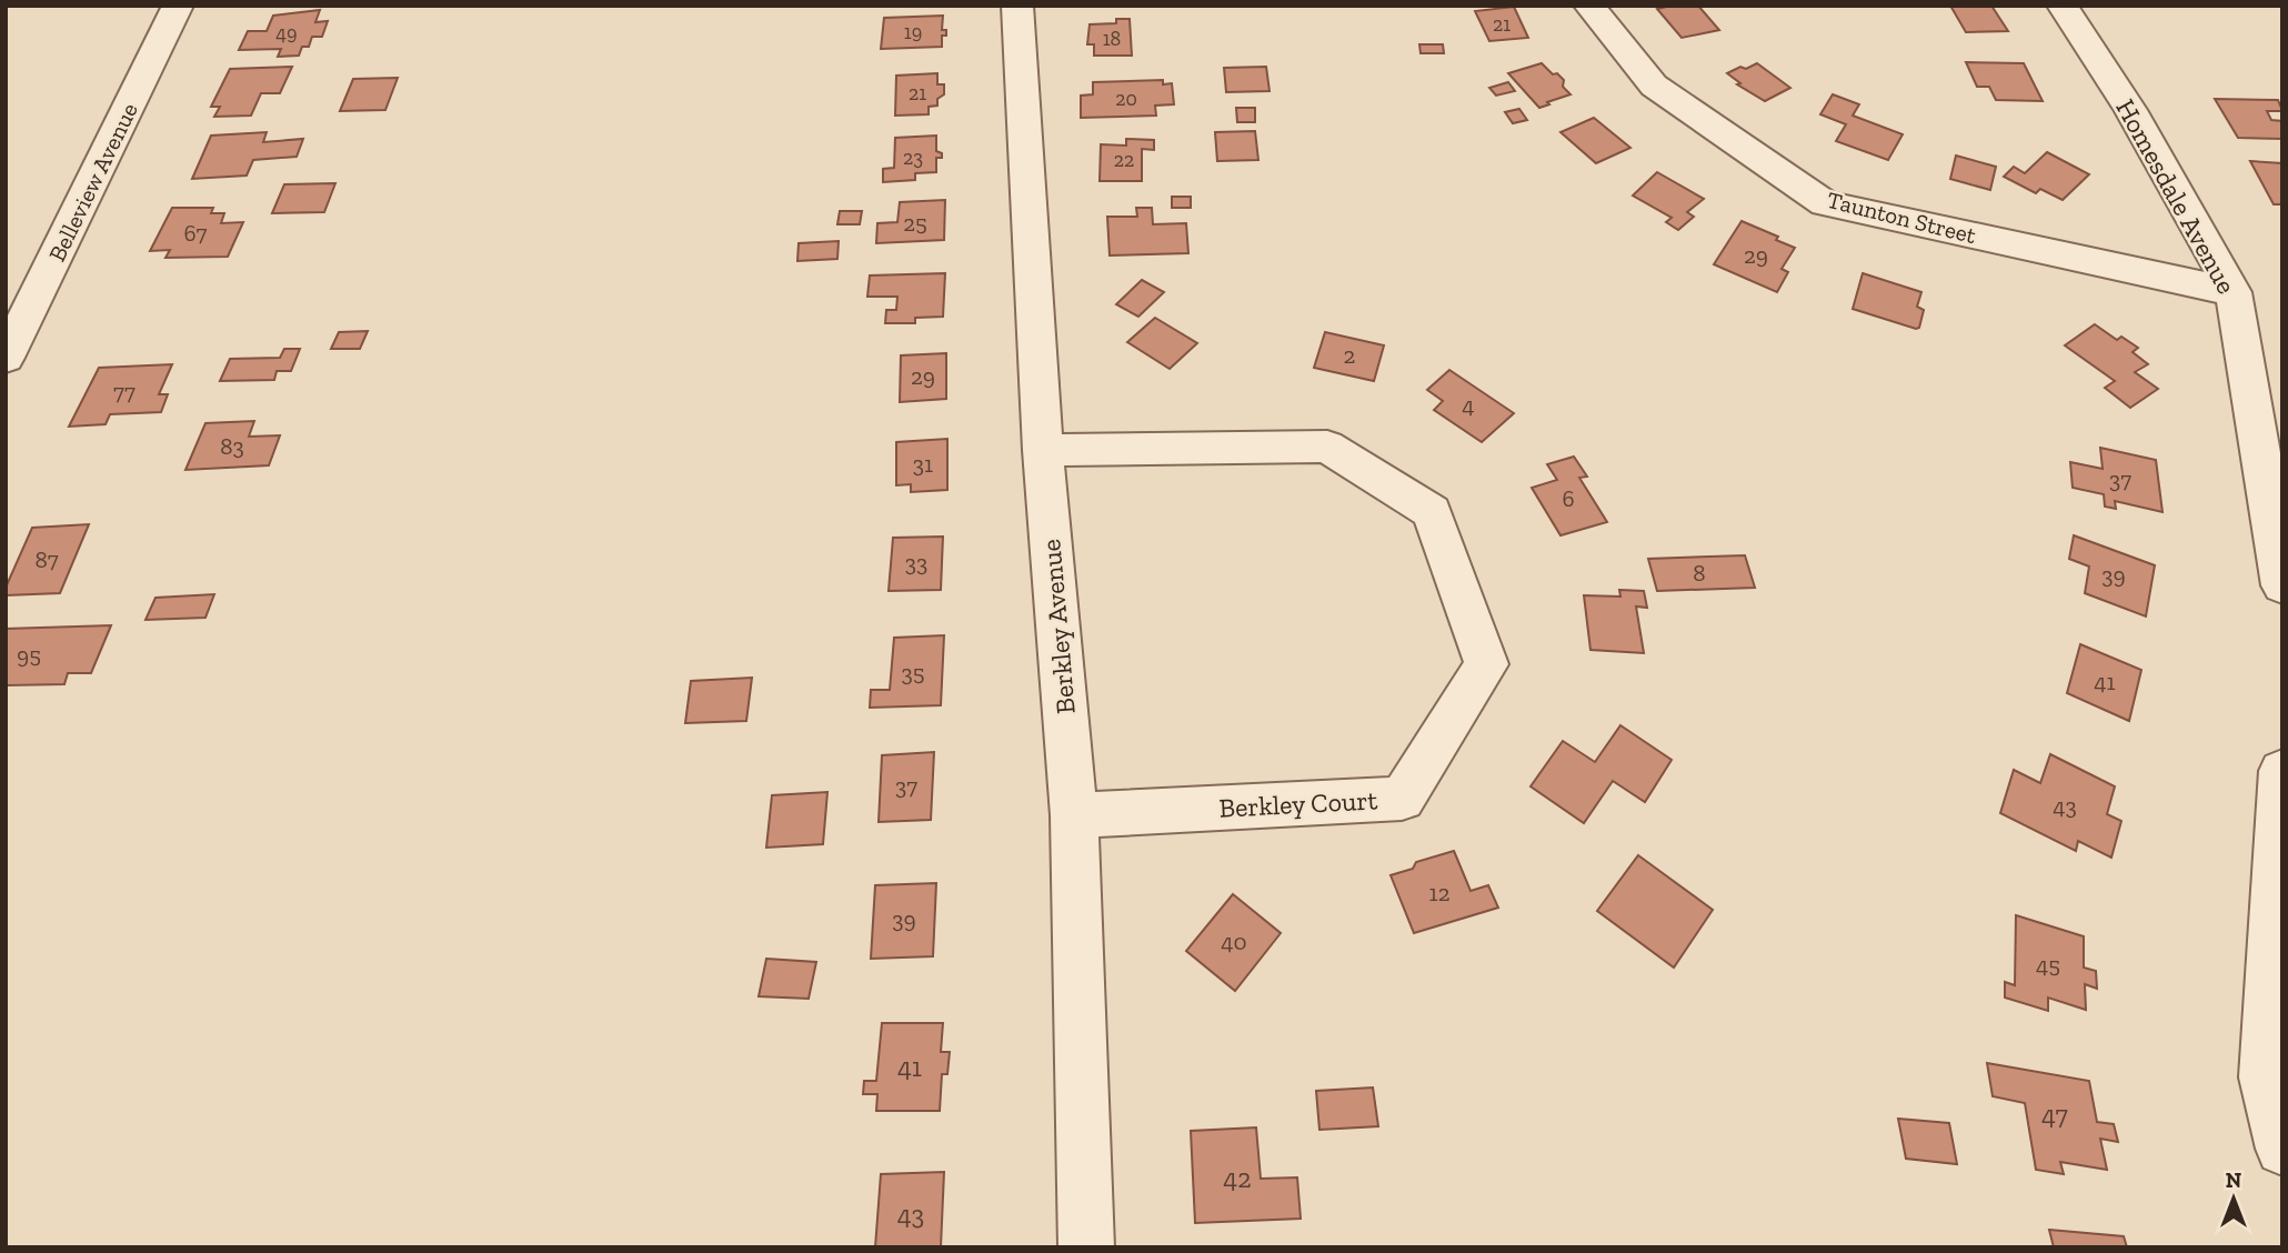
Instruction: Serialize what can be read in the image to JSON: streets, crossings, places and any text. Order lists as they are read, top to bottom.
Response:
{
  "streets": {
    "street": [
      "Belleview Avenue",
      "Homesdale Avenue",
      "Taunton Street",
      "Berkley Avenue",
      "Berkley Court"
    ]
  },
  "crossings": [
    ["Homesdale Avenue", "Taunton Street"],
    ["Berkley Avenue", "Berkley Court"]
  ],
  "house_numbers": [
    "21",
    "19",
    "49",
    "18",
    "21",
    "20",
    "23",
    "22",
    "25",
    "67",
    "29",
    "2",
    "29",
    "77",
    "4",
    "83",
    "31",
    "37",
    "6",
    "87",
    "33",
    "8",
    "39",
    "95",
    "35",
    "41",
    "37",
    "43",
    "12",
    "39",
    "40",
    "45",
    "41",
    "47",
    "42",
    "43"
  ],
  "north": "top"
}
